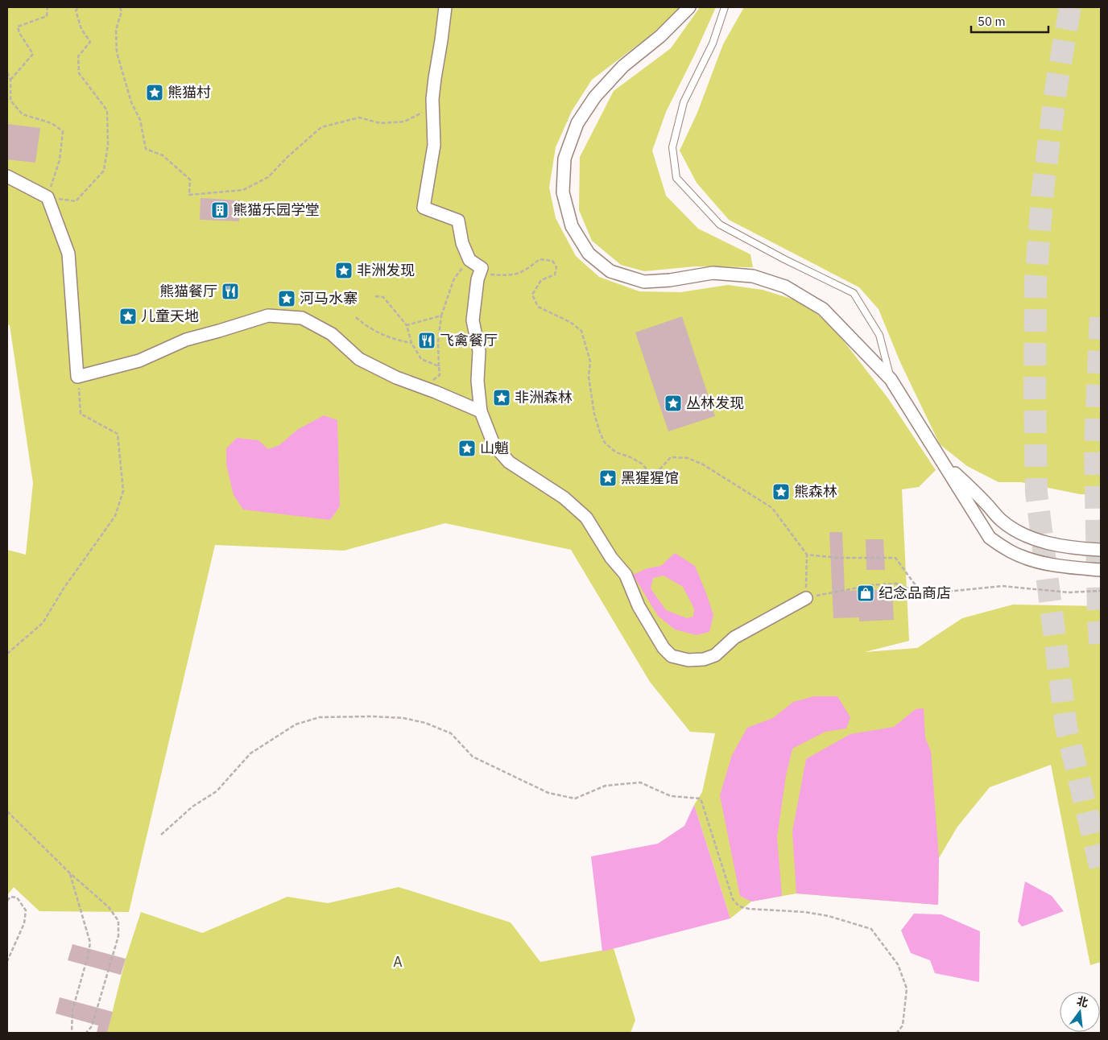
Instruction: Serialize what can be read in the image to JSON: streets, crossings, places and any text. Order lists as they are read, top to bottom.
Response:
{
  "parks": ["A"],
  "places": {
    "place": [
      "熊猫村",
      "非洲发现",
      "河马水寨",
      "儿童天地",
      "非洲森林",
      "丛林发现",
      "山魈",
      "黑猩猩馆",
      "熊森林"
    ],
    "building": ["熊猫乐园学堂"],
    "restaurant": ["熊猫餐厅", "飞禽餐厅"],
    "shop": ["纪念品商店"]
  },
  "scale_bar": "50 m",
  "north": "top"
}
